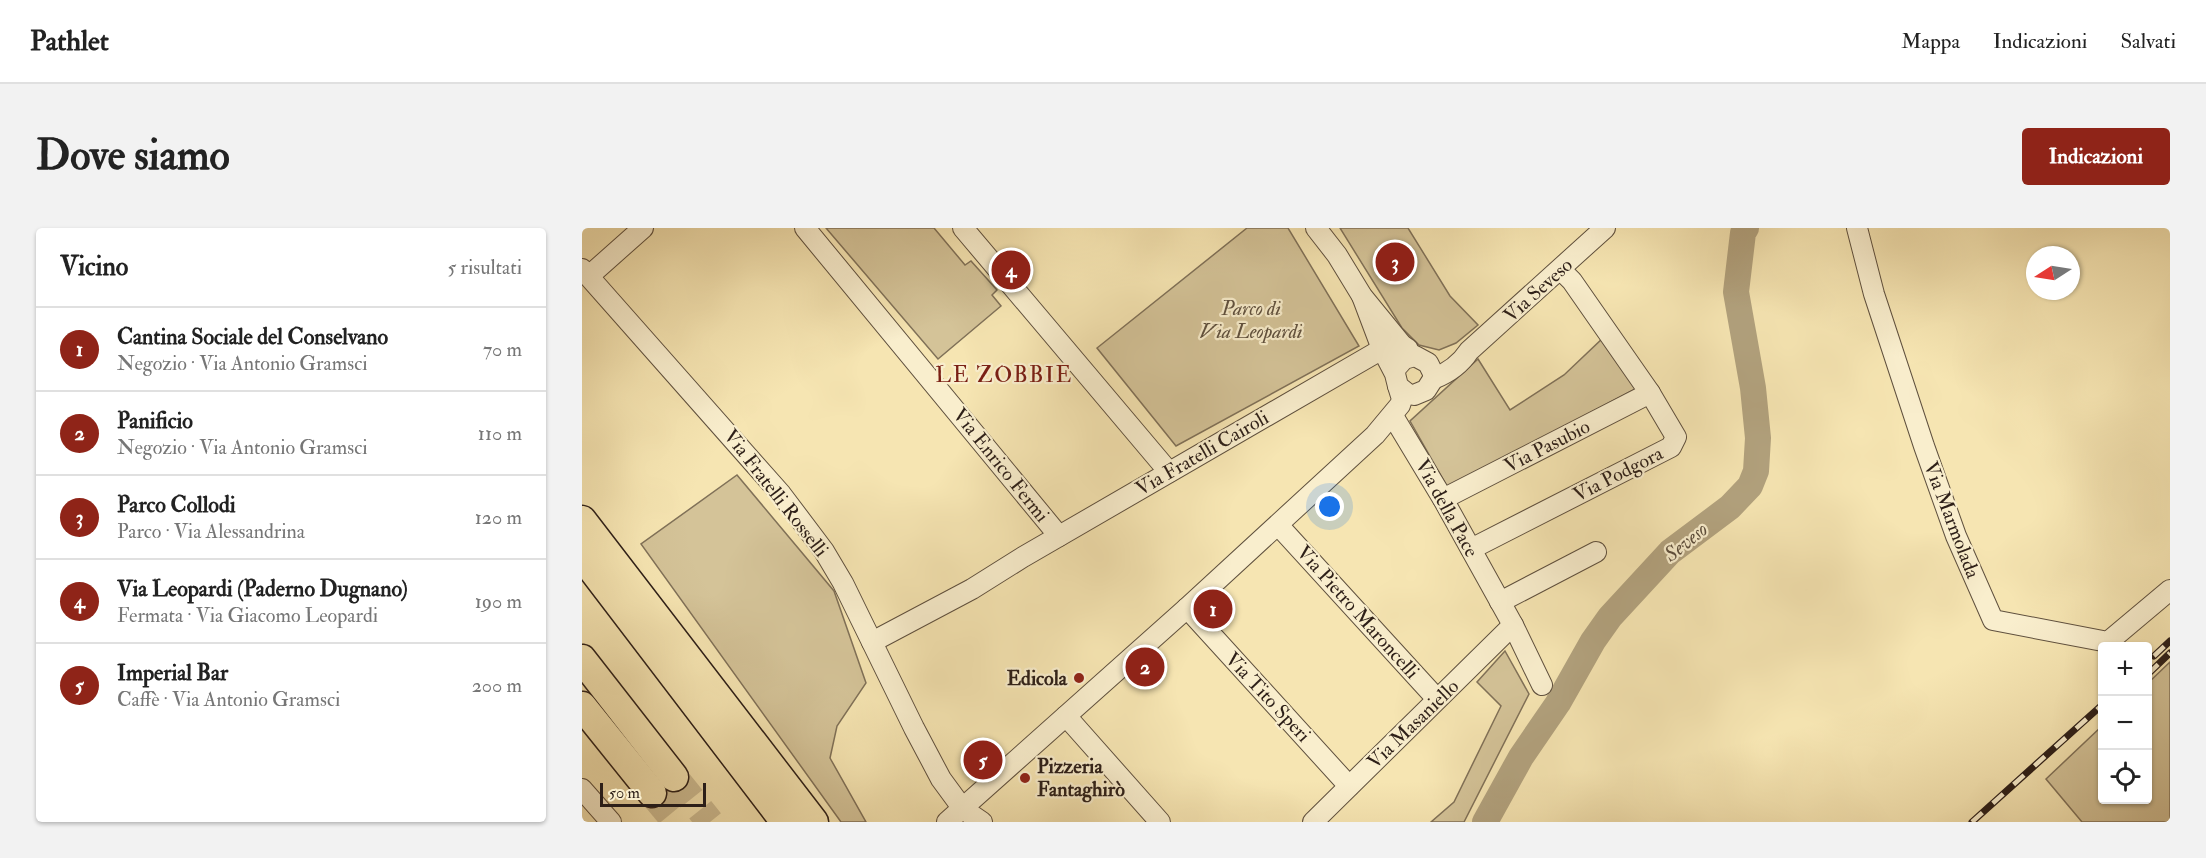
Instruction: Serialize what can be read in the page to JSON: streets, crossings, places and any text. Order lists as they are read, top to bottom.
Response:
{
  "streets": {
    "street": [
      "Via Seveso",
      "Via Pasubio",
      "Via Fratelli Cairoli",
      "Via Enrico Fermi",
      "Via Podgora",
      "Via Fratelli Rosselli",
      "Via della Pace",
      "Via Marmolada",
      "Via Pietro Maroncelli",
      "Via Tito Speri",
      "Via Masaniello"
    ]
  },
  "crossings": [
    ["Via Seveso", "Via Podgora"],
    ["Via Seveso", "Via Fratelli Rosselli"],
    ["Via Seveso", "Via della Pace"],
    ["Via Seveso", "Via Pietro Maroncelli"],
    ["Via Seveso", "Via Tito Speri"],
    ["Via Pasubio", "Via Podgora"],
    ["Via Pasubio", "Via della Pace"],
    ["Via Fratelli Cairoli", "Via Enrico Fermi"],
    ["Via Fratelli Cairoli", "Via Fratelli Rosselli"],
    ["Via Podgora", "Via della Pace"],
    ["Via della Pace", "Via Masaniello"],
    ["Via Pietro Maroncelli", "Via Masaniello"],
    ["Via Tito Speri", "Via Masaniello"]
  ],
  "districts": ["LE ZOBBIE"],
  "water": ["Seveso"],
  "parks": ["Parco di Via Leopardi"],
  "places": ["Edicola", "Pizzeria Fantaghirò"],
  "scale_bar": "50 m",
  "north": "left",
  "page": {
    "header": "Pathlet",
    "nav": ["Mappa", "Indicazioni", "Salvati"],
    "buttons": "Indicazioni",
    "title": "Dove siamo",
    "heading": ["Vicino", "5 risultati"],
    "pins": [
      "3",
      "4",
      "1",
      "2",
      "5"
    ],
    "list": [
      {
        "mark": "1",
        "name": "Cantina Sociale del Conselvano",
        "note": "Negozio · Via Antonio Gramsci",
        "value": "70 m"
      },
      {
        "mark": "2",
        "name": "Panificio",
        "note": "Negozio · Via Antonio Gramsci",
        "value": "110 m"
      },
      {
        "mark": "3",
        "name": "Parco Collodi",
        "note": "Parco · Via Alessandrina",
        "value": "120 m"
      },
      {
        "mark": "4",
        "name": "Via Leopardi (Paderno Dugnano)",
        "note": "Fermata · Via Giacomo Leopardi",
        "value": "190 m"
      },
      {
        "mark": "5",
        "name": "Imperial Bar",
        "note": "Caffè · Via Antonio Gramsci",
        "value": "200 m"
      }
    ],
    "map_buttons": ["+", "−"],
    "scale": "50 m"
  }
}
